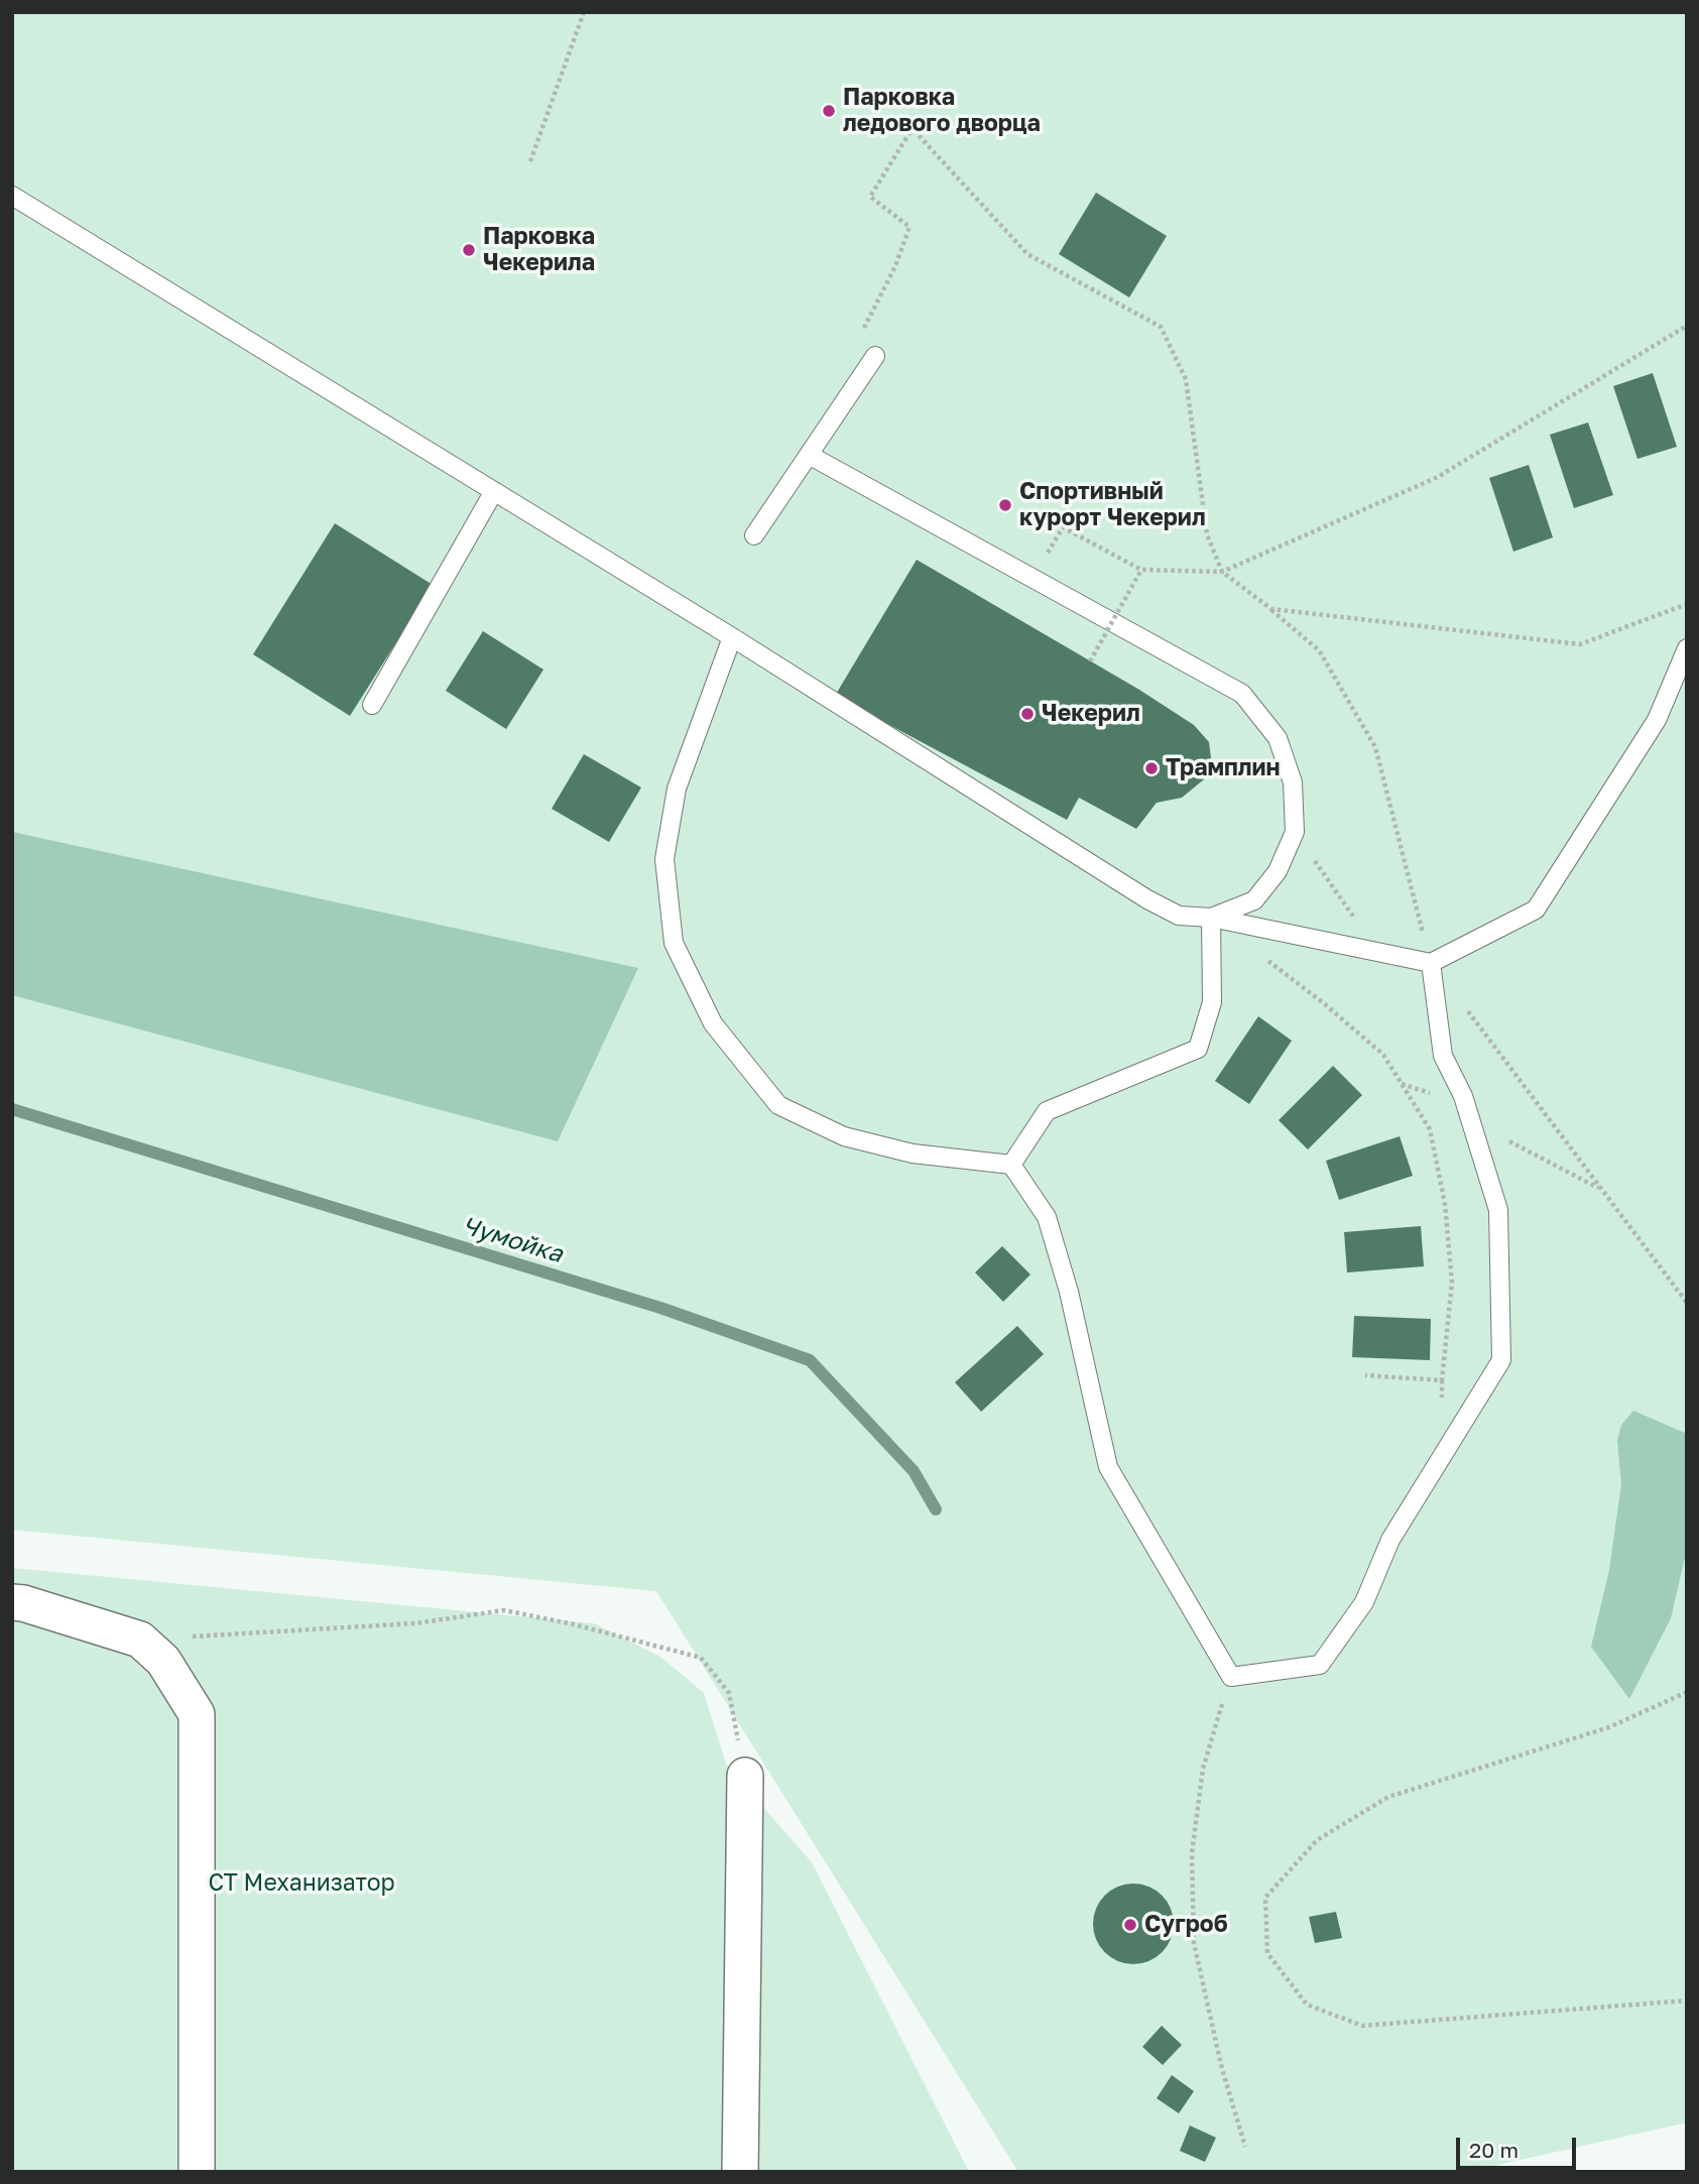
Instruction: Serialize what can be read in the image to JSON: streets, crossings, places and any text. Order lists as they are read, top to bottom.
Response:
{
  "water": ["Чумойка"],
  "parks": ["СТ Механизатор"],
  "places": [
    "Парковка ледового дворца",
    "Парковка Чекерила",
    "Спортивный курорт Чекерил",
    "Чекерил",
    "Трамплин",
    "Сугроб"
  ],
  "scale_bar": "20 m"
}
